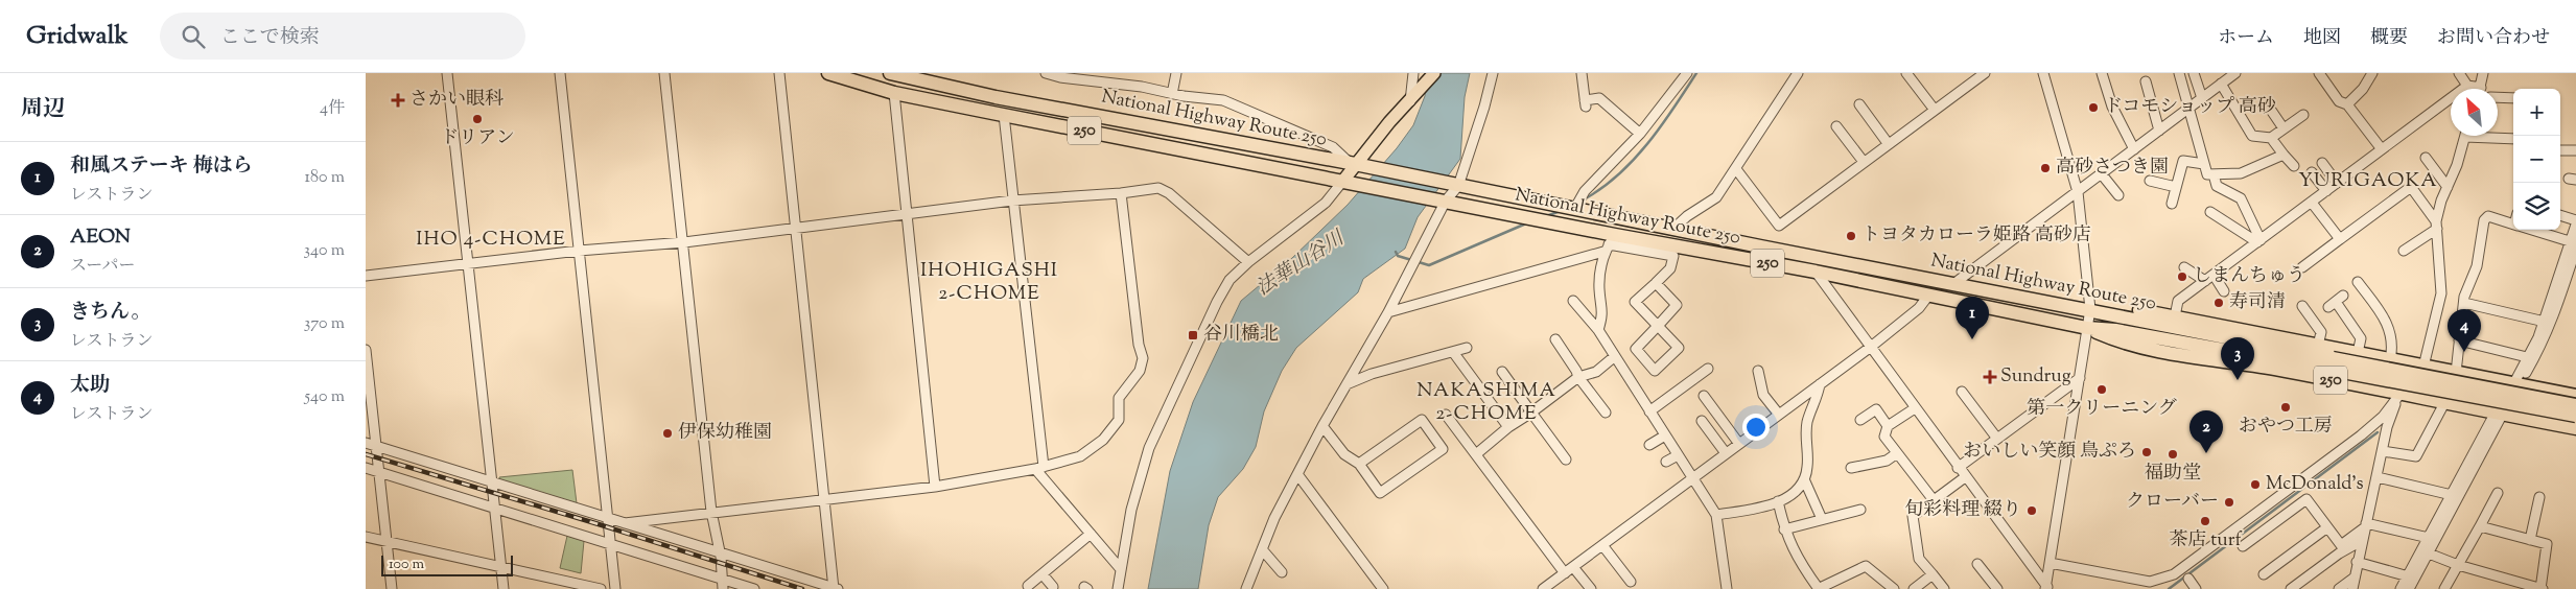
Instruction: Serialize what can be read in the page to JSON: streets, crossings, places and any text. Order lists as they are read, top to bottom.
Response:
{
  "streets": {
    "highway": ["National Highway Route 250", "250"]
  },
  "crossings": [
    ["National Highway Route 250", "250"]
  ],
  "districts": [
    "YURIGAOKA",
    "IHO 4-CHOME",
    "IHOHIGASHI 2-CHOME",
    "NAKASHIMA 2-CHOME"
  ],
  "water": ["法華山谷川"],
  "places": {
    "health": ["さかい眼科", "Sundrug"],
    "other": [
      "ドコモショップ 高砂",
      "ドリアン",
      "高砂さつき園",
      "トヨタカローラ姫路 高砂店",
      "しまんちゅう",
      "寿司清",
      "第一クリーニング",
      "おやつ工房",
      "伊保幼稚園",
      "おいしい笑顔 鳥ぷろ",
      "福助堂",
      "McDonald's",
      "クローバー",
      "旬彩料理 綴り",
      "茶店 turf"
    ],
    "transit": ["谷川橋北"]
  },
  "scale_bar": "100 m",
  "north": "top left",
  "page": {
    "header": "Gridwalk",
    "search": "ここで検索",
    "nav": [
      "ホーム",
      "地図",
      "概要",
      "お問い合わせ"
    ],
    "heading": ["周辺", "4件"],
    "map_buttons": ["+", "−"],
    "list": [
      {
        "mark": "1",
        "name": "和風ステーキ 梅はら",
        "note": "レストラン",
        "value": "180 m"
      },
      {
        "mark": "2",
        "name": "AEON",
        "note": "スーパー",
        "value": "340 m"
      },
      {
        "mark": "3",
        "name": "きちん。",
        "note": "レストラン",
        "value": "370 m"
      },
      {
        "mark": "4",
        "name": "太助",
        "note": "レストラン",
        "value": "540 m"
      }
    ],
    "pins": [
      "1",
      "4",
      "3",
      "2"
    ],
    "scale": "100 m"
  }
}
